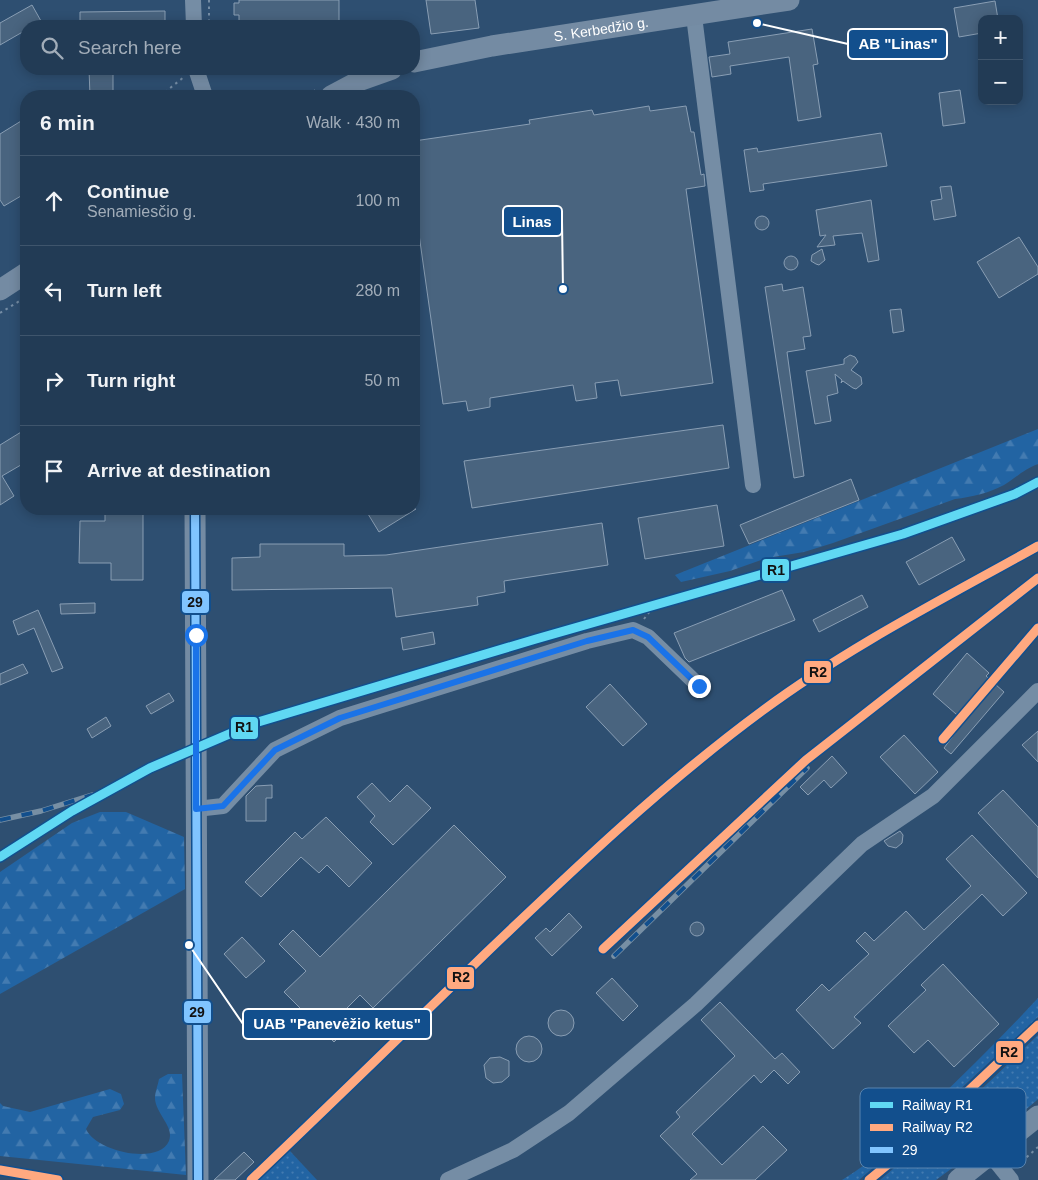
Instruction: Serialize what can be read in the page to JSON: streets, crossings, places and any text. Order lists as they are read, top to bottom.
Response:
{
  "streets": {
    "main road": ["S. Kerbedžio g."]
  },
  "places": ["AB \"Linas\"", "Linas", "UAB \"Panevėžio ketus\""],
  "lines": ["rail line R1", "transit line 29", "rail line R2"],
  "legend": ["Railway R1", "Railway R2", "29"],
  "page": {
    "map_buttons": ["+", "−"],
    "search": "Search here",
    "heading": ["6 min", "Walk · 430 m"],
    "list": [
      ["Continue", "Senamiesčio g.", "100 m"],
      ["Turn left", "280 m"],
      ["Turn right", "50 m"],
      "Arrive at destination"
    ]
  }
}
